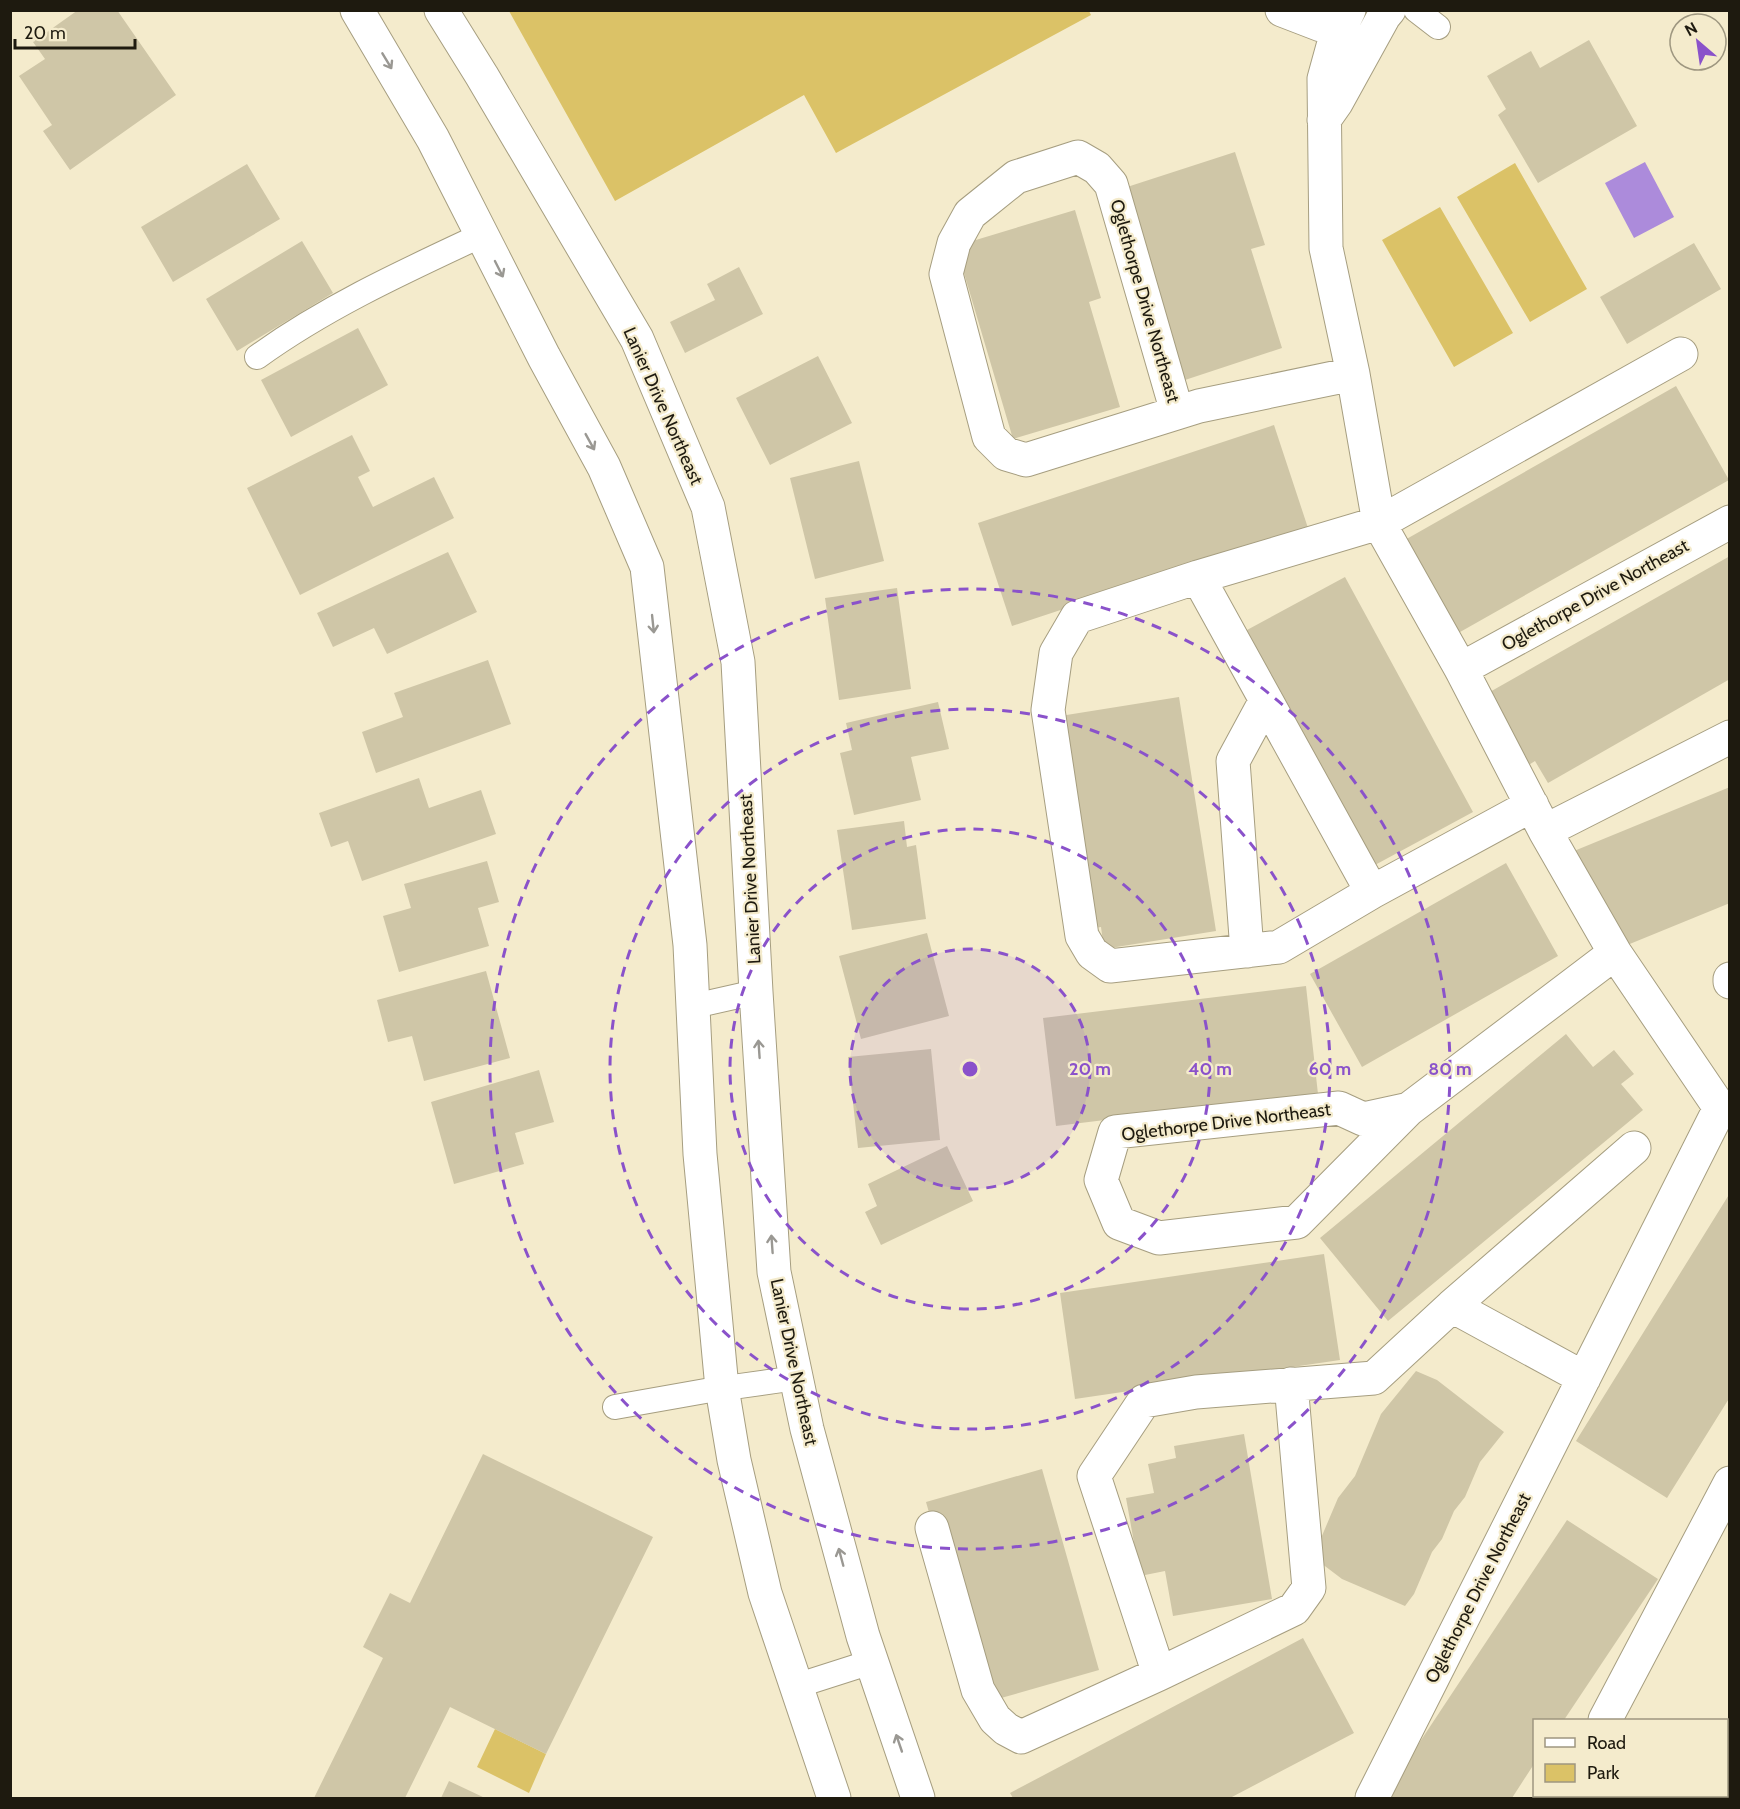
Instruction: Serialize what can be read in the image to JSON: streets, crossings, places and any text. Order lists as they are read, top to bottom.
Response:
{
  "streets": {
    "street": ["Oglethorpe Drive Northeast", "Lanier Drive Northeast"]
  },
  "legend": ["Road", "Park"],
  "scale_bar": "20 m",
  "north": "top left",
  "rings": [
    "20 m",
    "40 m",
    "60 m",
    "80 m"
  ]
}
